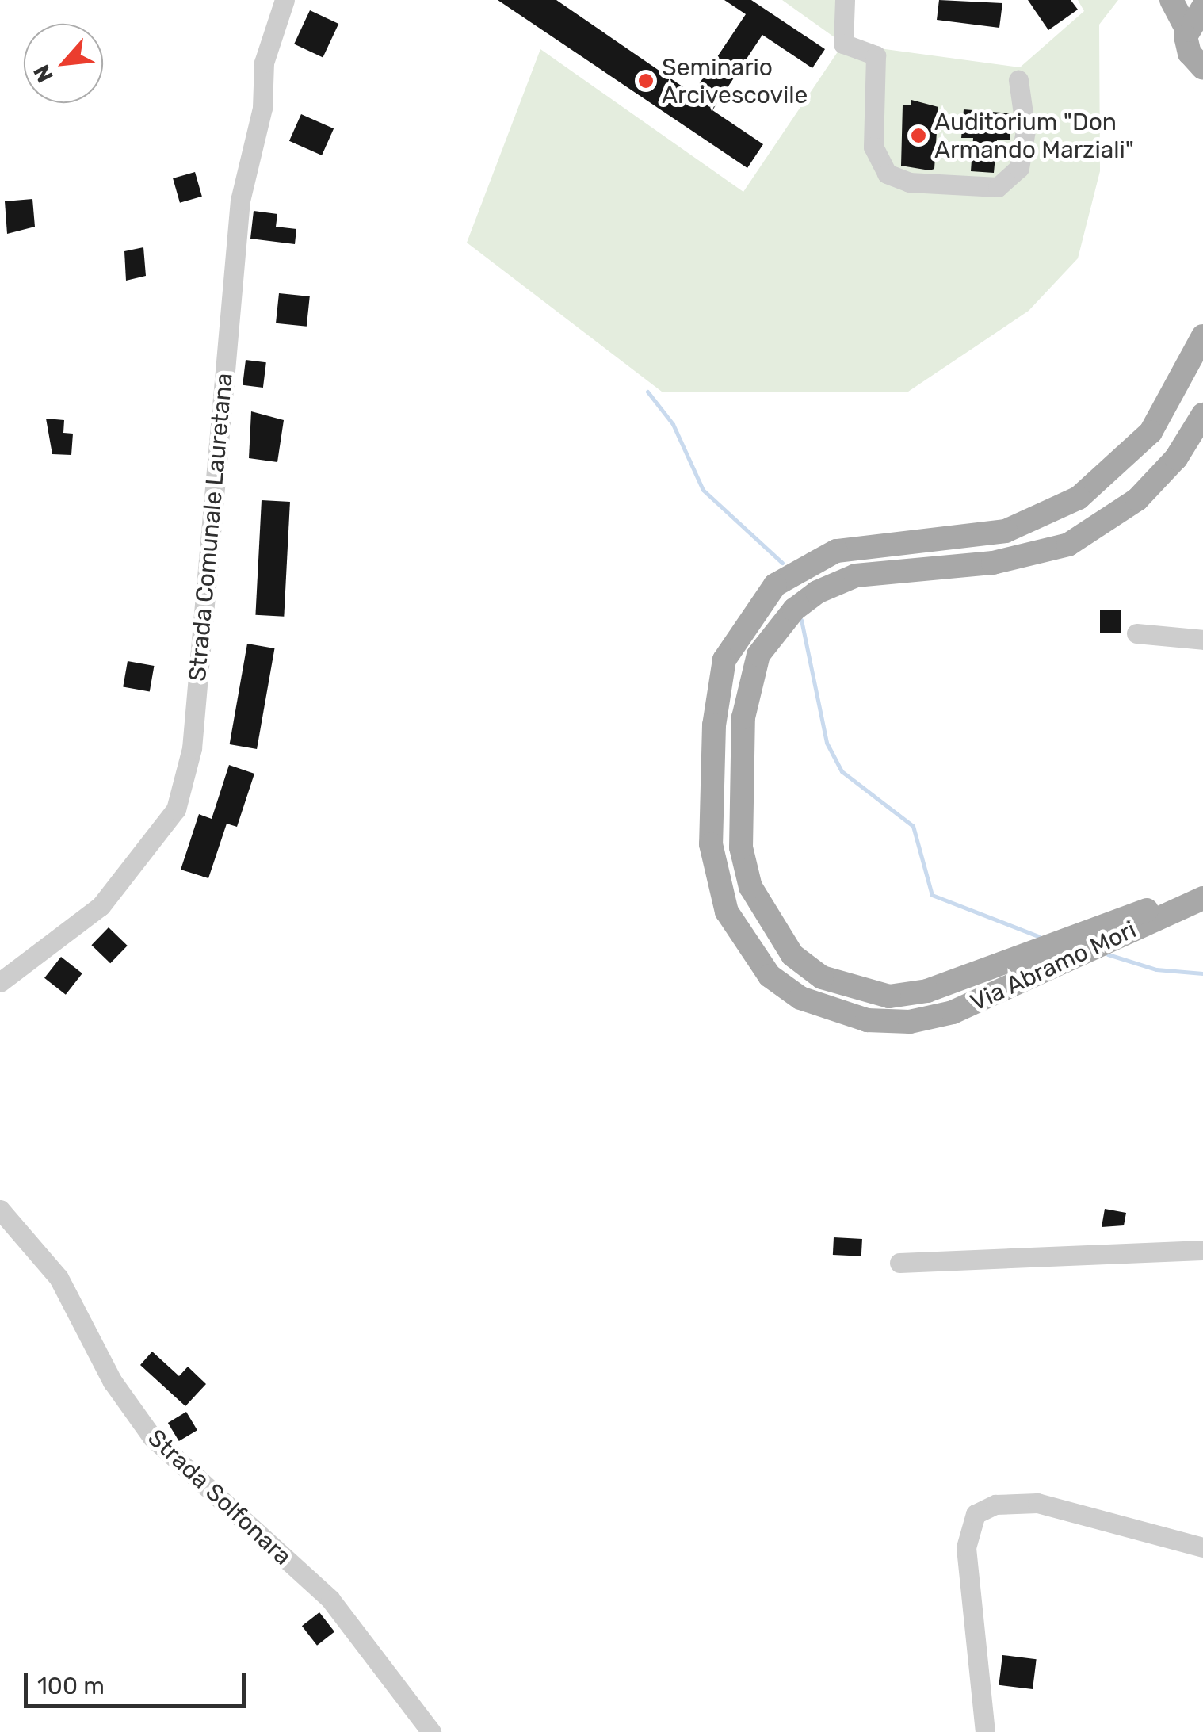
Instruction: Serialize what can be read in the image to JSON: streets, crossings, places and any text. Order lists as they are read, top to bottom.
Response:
{
  "streets": {
    "main road": ["Via Abramo Mori"],
    "street": ["Strada Comunale Lauretana", "Strada Solfonara"]
  },
  "places": ["Seminario Arcivescovile", "Auditorium \"Don Armando Marziali\""],
  "scale_bar": "100 m",
  "north": "bottom left"
}
